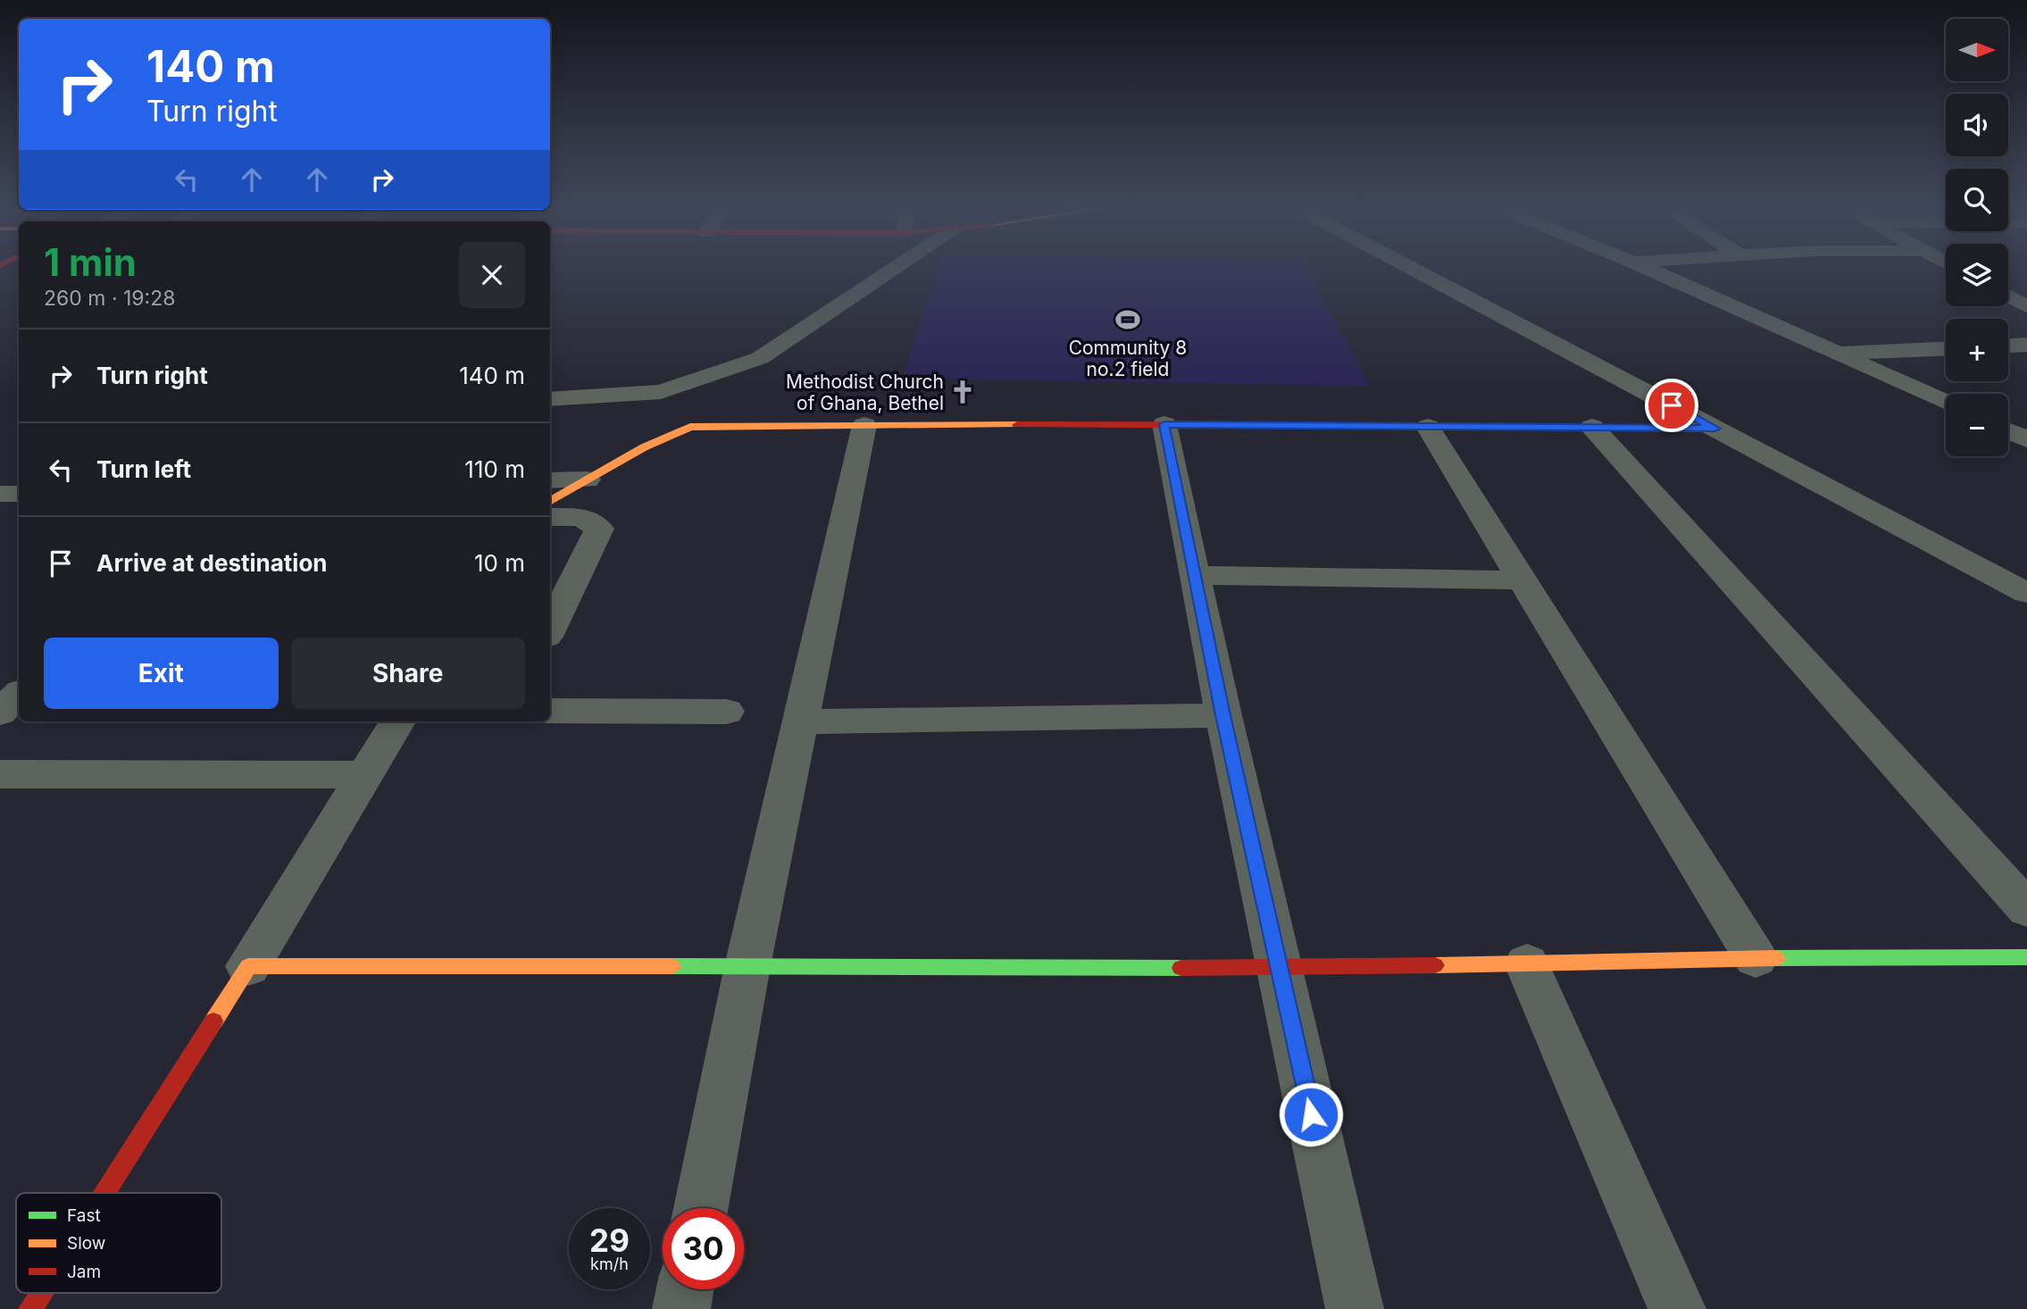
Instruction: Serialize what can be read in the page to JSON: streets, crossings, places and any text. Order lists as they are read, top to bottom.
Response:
{
  "places": {
    "sports": ["Community 8 no.2 field"],
    "church": ["Methodist Church of Ghana, Bethel"]
  },
  "legend": ["Fast", "Slow", "Jam"],
  "north": "right",
  "page": {
    "map_buttons": ["+", "−"],
    "turn": ["140 m", "Turn right"],
    "heading": ["1 min", "260 m · 19:28"],
    "list": [
      {
        "name": "Turn right",
        "value": "140 m"
      },
      {
        "name": "Turn left",
        "value": "110 m"
      },
      {
        "name": "Arrive at destination",
        "value": "10 m"
      }
    ],
    "buttons": ["Exit", "Share"],
    "speed": "29 km/h",
    "limit": "30"
  }
}
